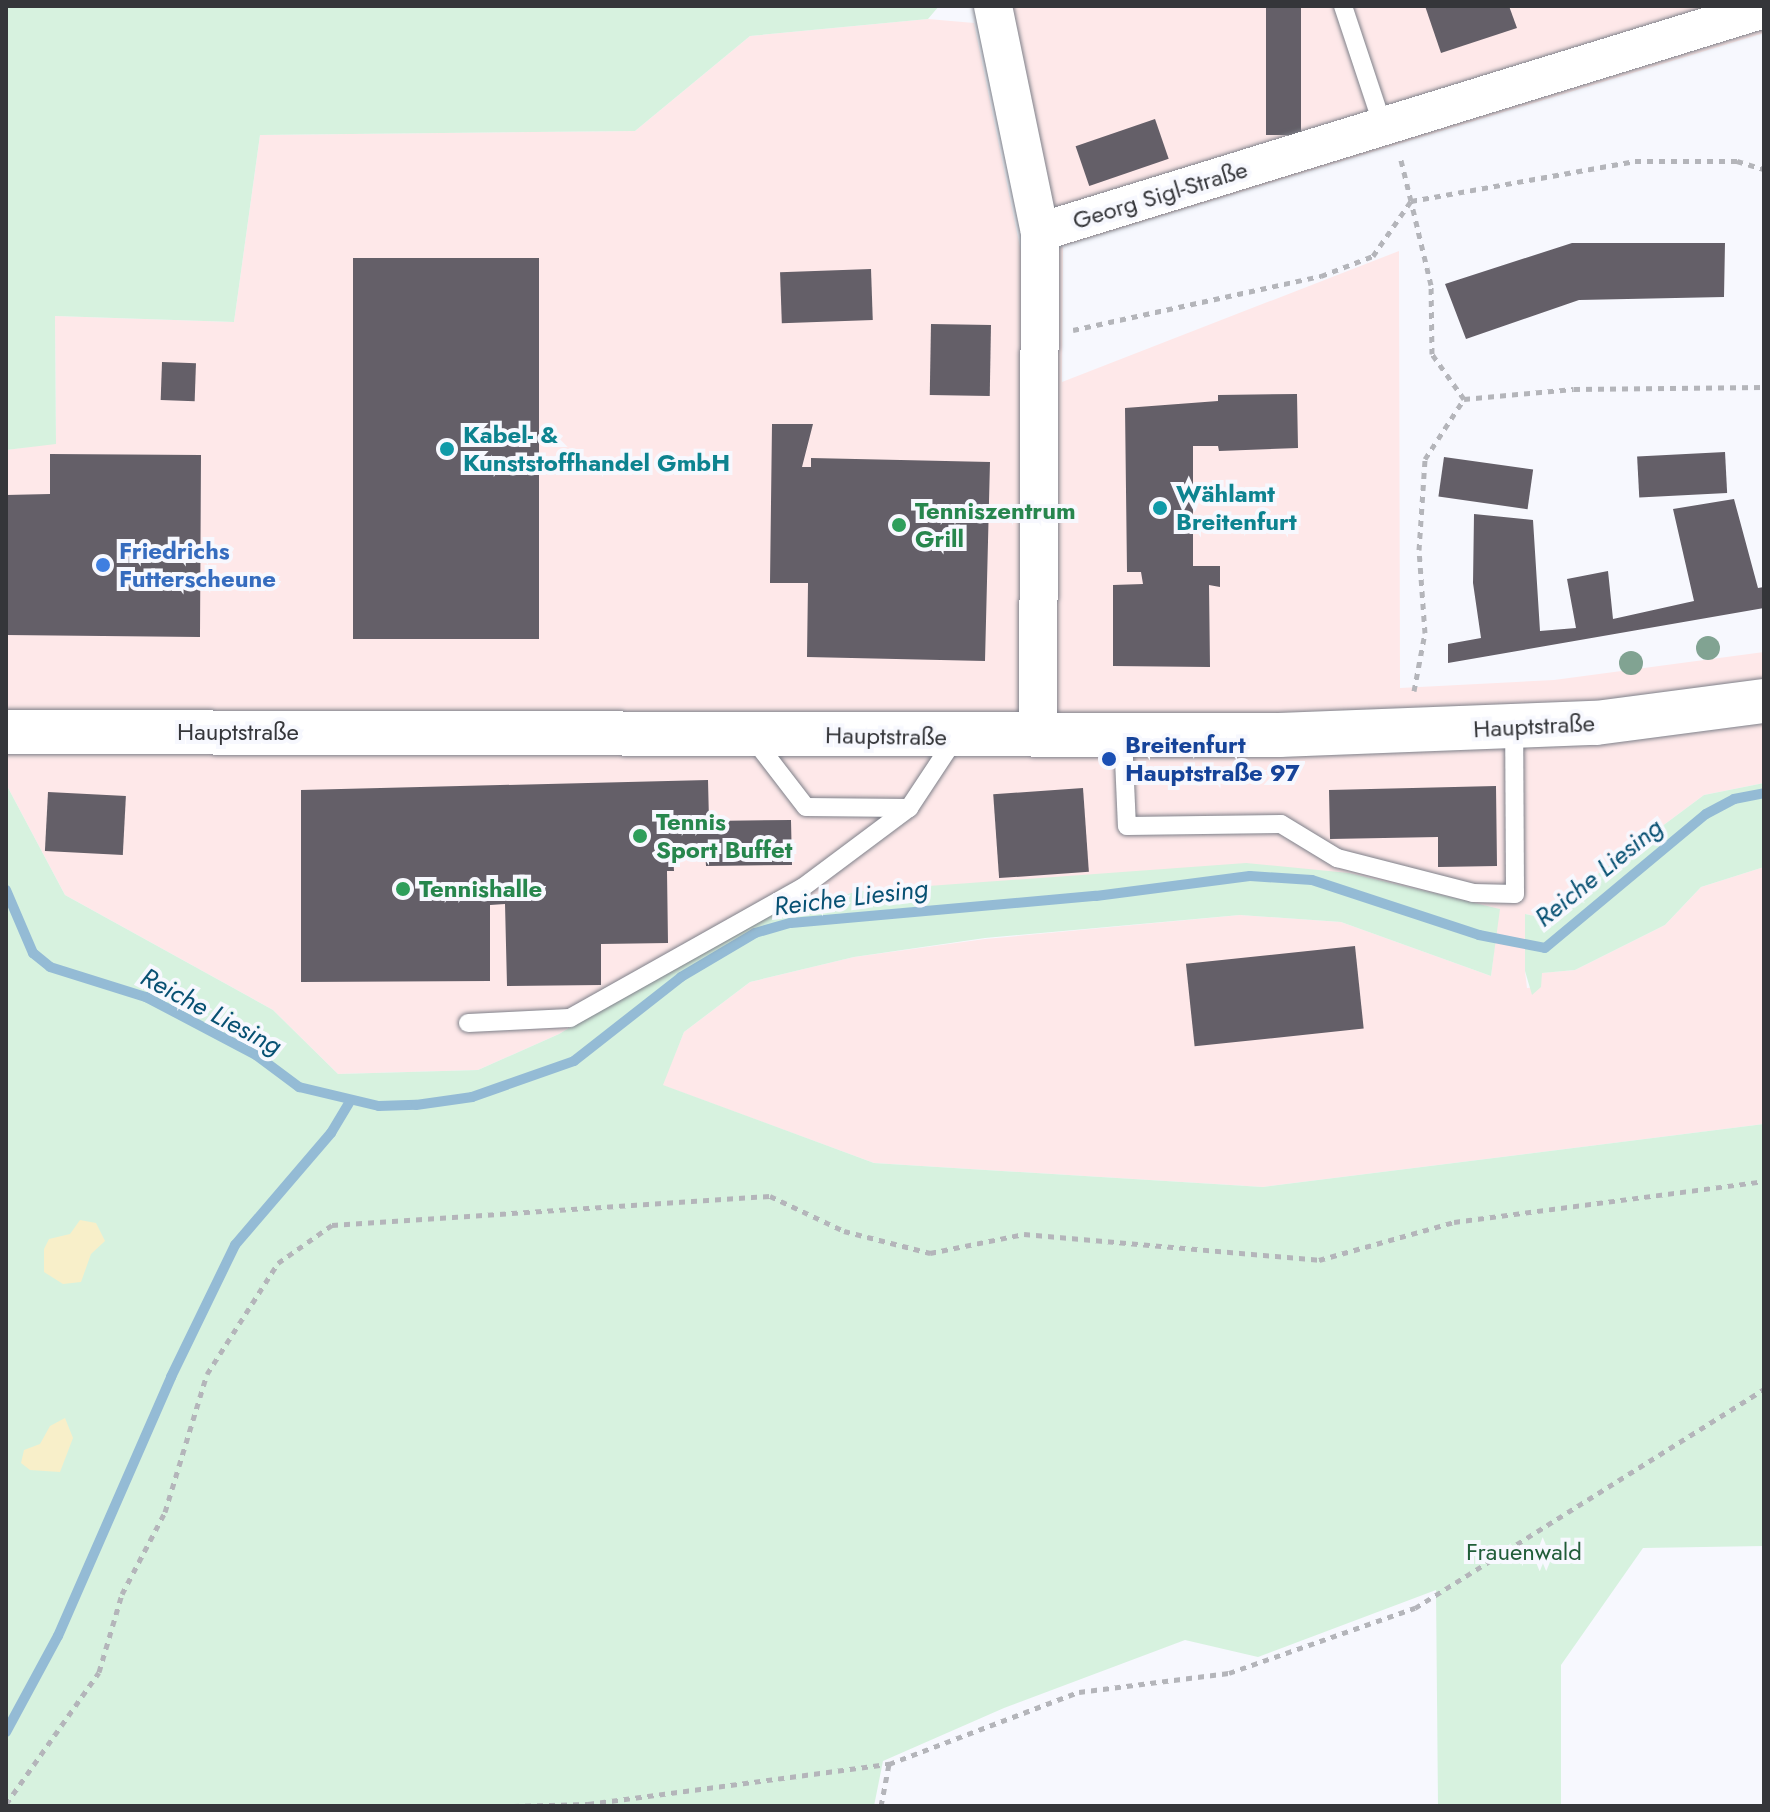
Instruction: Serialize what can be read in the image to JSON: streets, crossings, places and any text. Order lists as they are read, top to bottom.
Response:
{
  "streets": {
    "main road": ["Hauptstraße"],
    "street": ["Georg Sigl-Straße"]
  },
  "crossings": [
    ["Georg Sigl-Straße", "Hauptstraße"]
  ],
  "water": ["Reiche Liesing"],
  "parks": ["Frauenwald"],
  "places": [
    "Kabel- & Kunststoffhandel GmbH",
    "Wählamt Breitenfurt",
    "Tenniszentrum Grill",
    "Friedrichs Futterscheune",
    "Breitenfurt Hauptstraße 97",
    "Tennis Sport Buffet",
    "Tennishalle"
  ]
}
